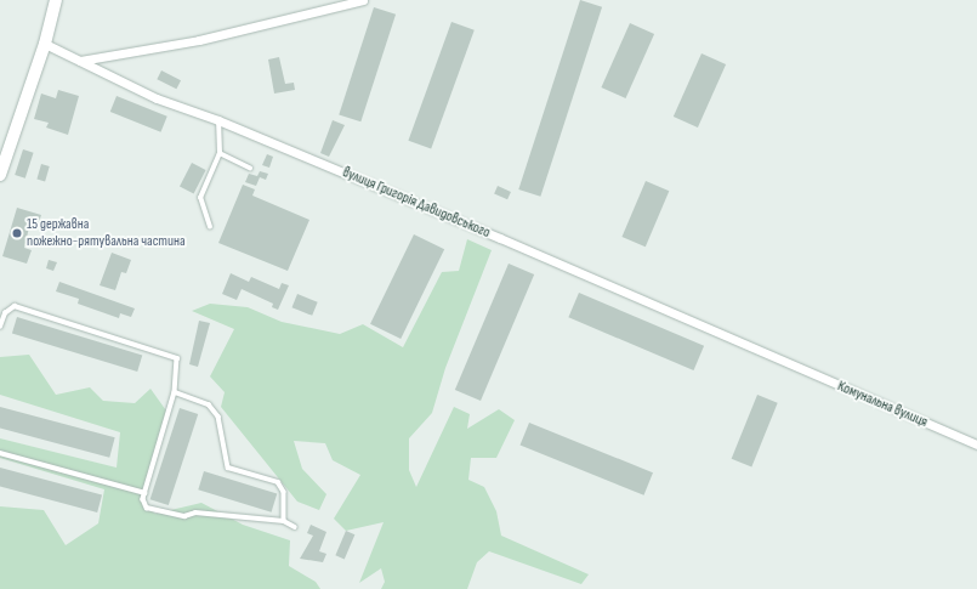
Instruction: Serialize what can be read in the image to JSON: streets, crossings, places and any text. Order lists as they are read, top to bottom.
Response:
{
  "streets": {
    "street": ["вулиця Григорія Давидовського", "Комунальна вулиця"]
  },
  "crossings": [
    ["вулиця Григорія Давидовського", "Комунальна вулиця"]
  ],
  "places": ["15 державна пожежно-рятувальна частина"]
}
